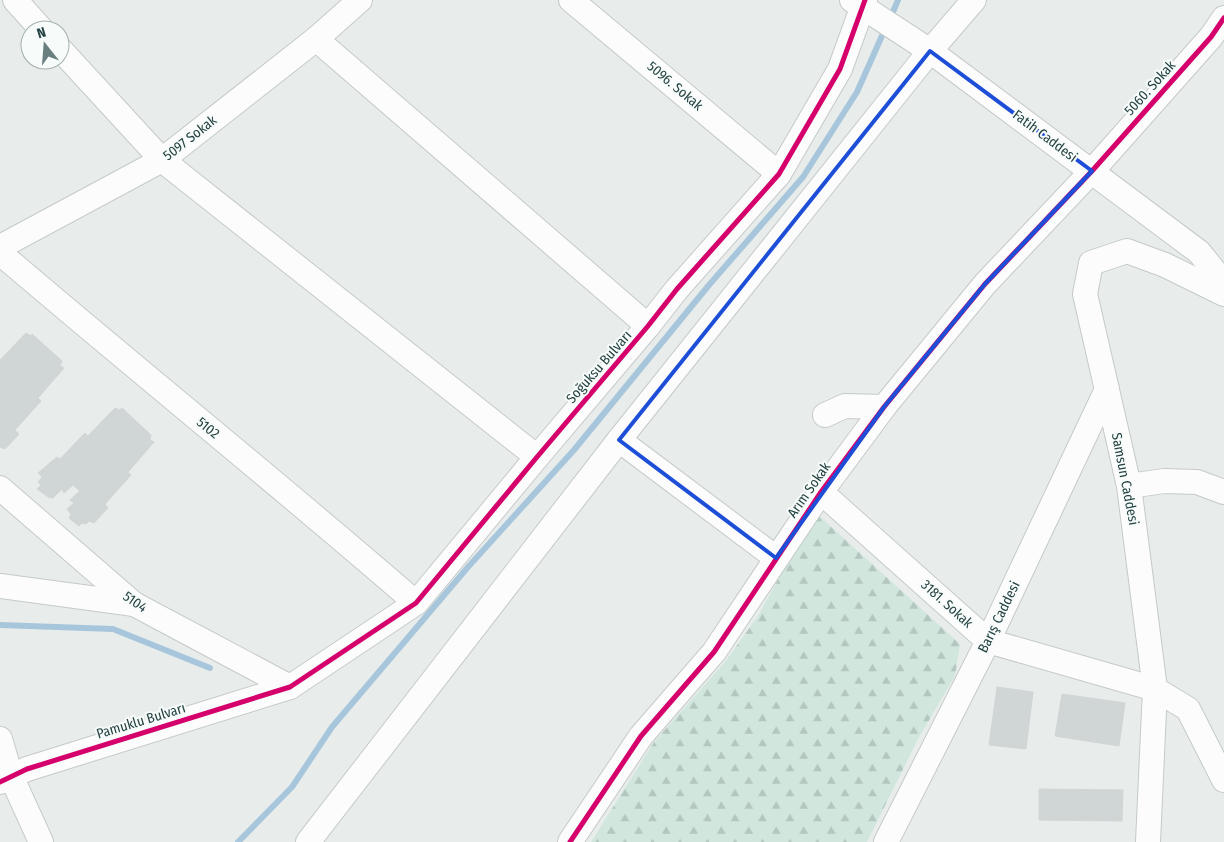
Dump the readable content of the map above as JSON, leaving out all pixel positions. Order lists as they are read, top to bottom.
{
  "streets": {
    "street": [
      "5096. Sokak",
      "5060. Sokak",
      "Fatih Caddesi",
      "5097 Sokak",
      "Soğuksu Bulvarı",
      "5102",
      "Samsun Caddesi",
      "Arım Sokak",
      "5104",
      "3181. Sokak",
      "Barış Caddesi",
      "Pamuklu Bulvarı"
    ]
  },
  "crossings": [
    ["5096. Sokak", "Soğuksu Bulvarı"],
    ["5060. Sokak", "Fatih Caddesi"],
    ["5060. Sokak", "Arım Sokak"],
    ["Fatih Caddesi", "Soğuksu Bulvarı"],
    ["Fatih Caddesi", "Arım Sokak"],
    ["Soğuksu Bulvarı", "5102"],
    ["Soğuksu Bulvarı", "5104"],
    ["Soğuksu Bulvarı", "Pamuklu Bulvarı"],
    ["Samsun Caddesi", "3181. Sokak"],
    ["Samsun Caddesi", "Barış Caddesi"],
    ["Arım Sokak", "3181. Sokak"],
    ["5104", "Pamuklu Bulvarı"],
    ["3181. Sokak", "Barış Caddesi"]
  ],
  "north": "top"
}
